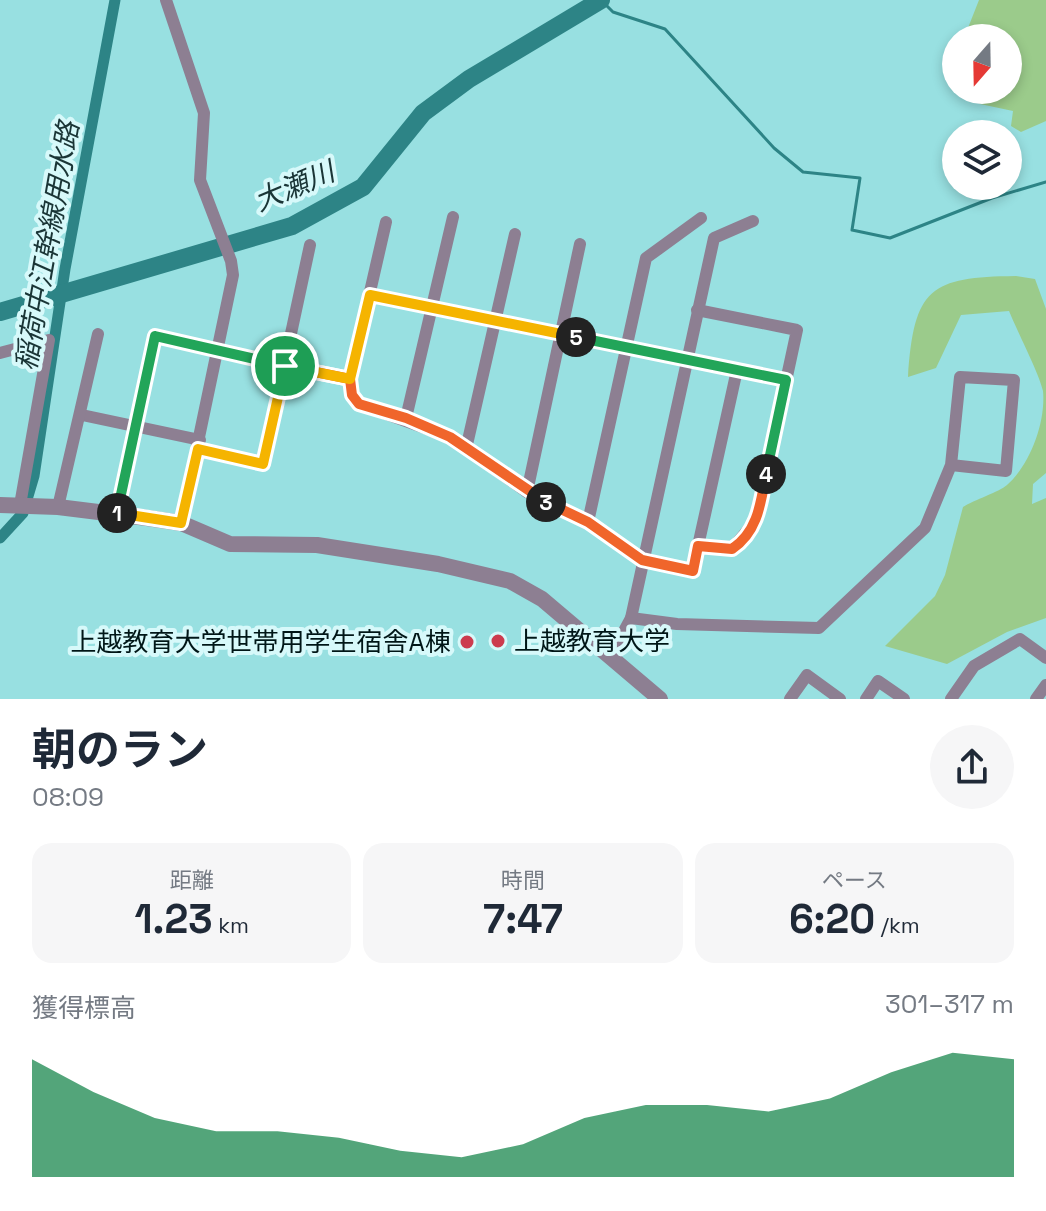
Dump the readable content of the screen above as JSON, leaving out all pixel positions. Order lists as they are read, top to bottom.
{
  "water": ["大瀬川", "稲荷中江幹線用水路"],
  "places": ["上越教育大学", "上越教育大学世帯用学生宿舎A棟"],
  "north": "bottom",
  "page": {
    "pins": [
      "5",
      "4",
      "3",
      "1"
    ],
    "heading": ["朝のラン", "08:09"],
    "stats": [
      ["距離", "1.23 km"],
      ["時間", "7:47"],
      ["ペース", "6:20 /km"]
    ],
    "chart": ["獲得標高", "301–317 m"]
  }
}
